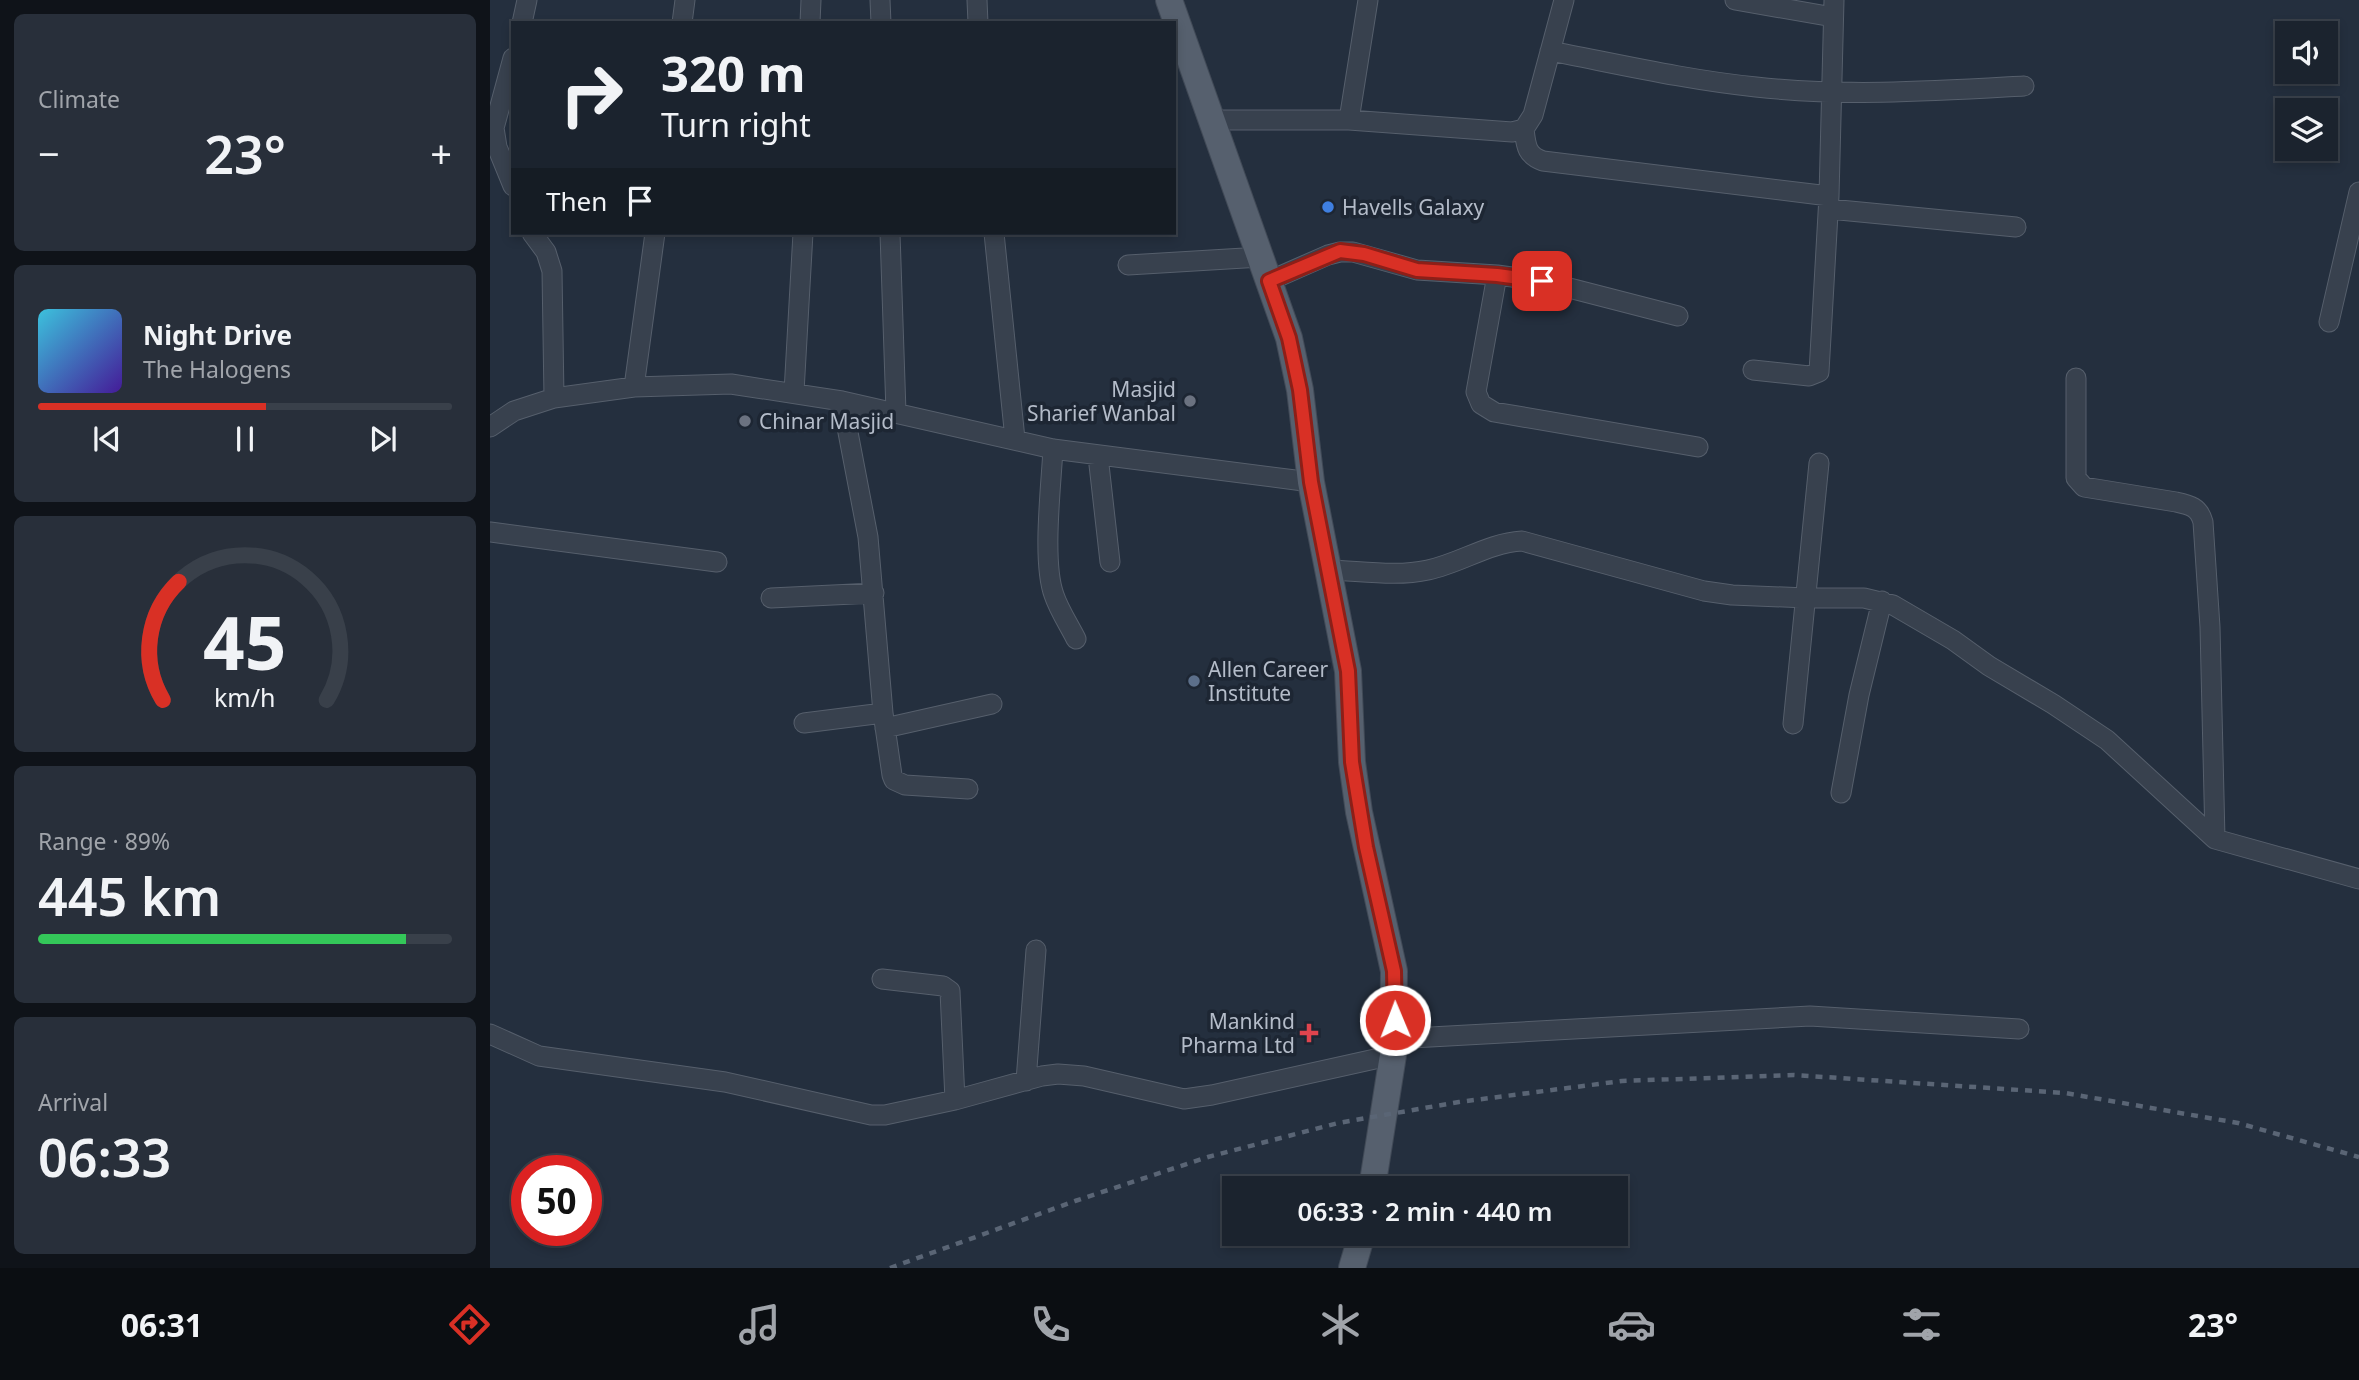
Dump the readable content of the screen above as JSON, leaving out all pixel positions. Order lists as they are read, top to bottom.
{
  "places": {
    "other": [
      "Havells Galaxy",
      "Masjid Sharief Wanbal",
      "Chinar Masjid",
      "Allen Career Institute"
    ],
    "health": ["Mankind Pharma Ltd"]
  },
  "page": {
    "tile": [
      "Climate",
      ["Range · 89%", "445 km"],
      ["Arrival", "06:33"]
    ],
    "turn": ["320 m", "Turn right"],
    "heat": ["−", "23°", "+"],
    "then": "Then",
    "song": ["Night Drive", "The Halogens"],
    "limit": "50",
    "trip": "06:33 · 2 min · 440 m",
    "tabs": ["06:31", "23°"],
    "gauge": ["45", "km/h"]
  }
}
